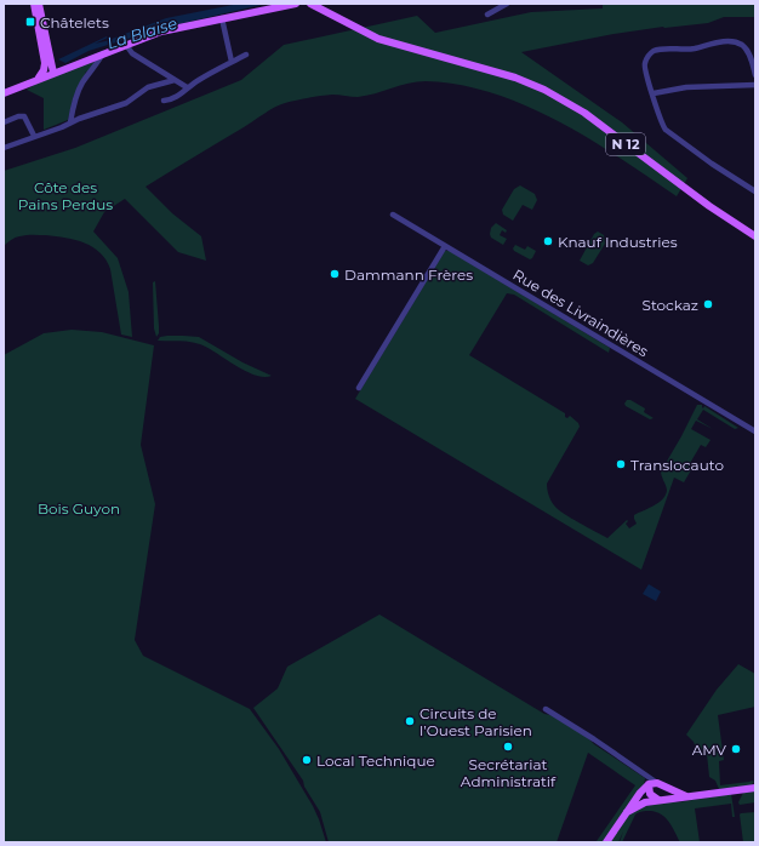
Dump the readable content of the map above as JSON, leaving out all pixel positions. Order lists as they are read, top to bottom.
{
  "streets": {
    "main road": ["N 12"],
    "street": ["Rue des Livraindières"]
  },
  "water": ["La Blaise"],
  "parks": ["Côte des Pains Perdus", "Bois Guyon"],
  "places": {
    "transit": ["Châtelets"],
    "other": [
      "Knauf Industries",
      "Dammann Frères",
      "Stockaz",
      "Translocauto",
      "Circuits de l’Ouest Parisien",
      "Secrétariat Administratif",
      "AMV",
      "Local Technique"
    ]
  }
}
